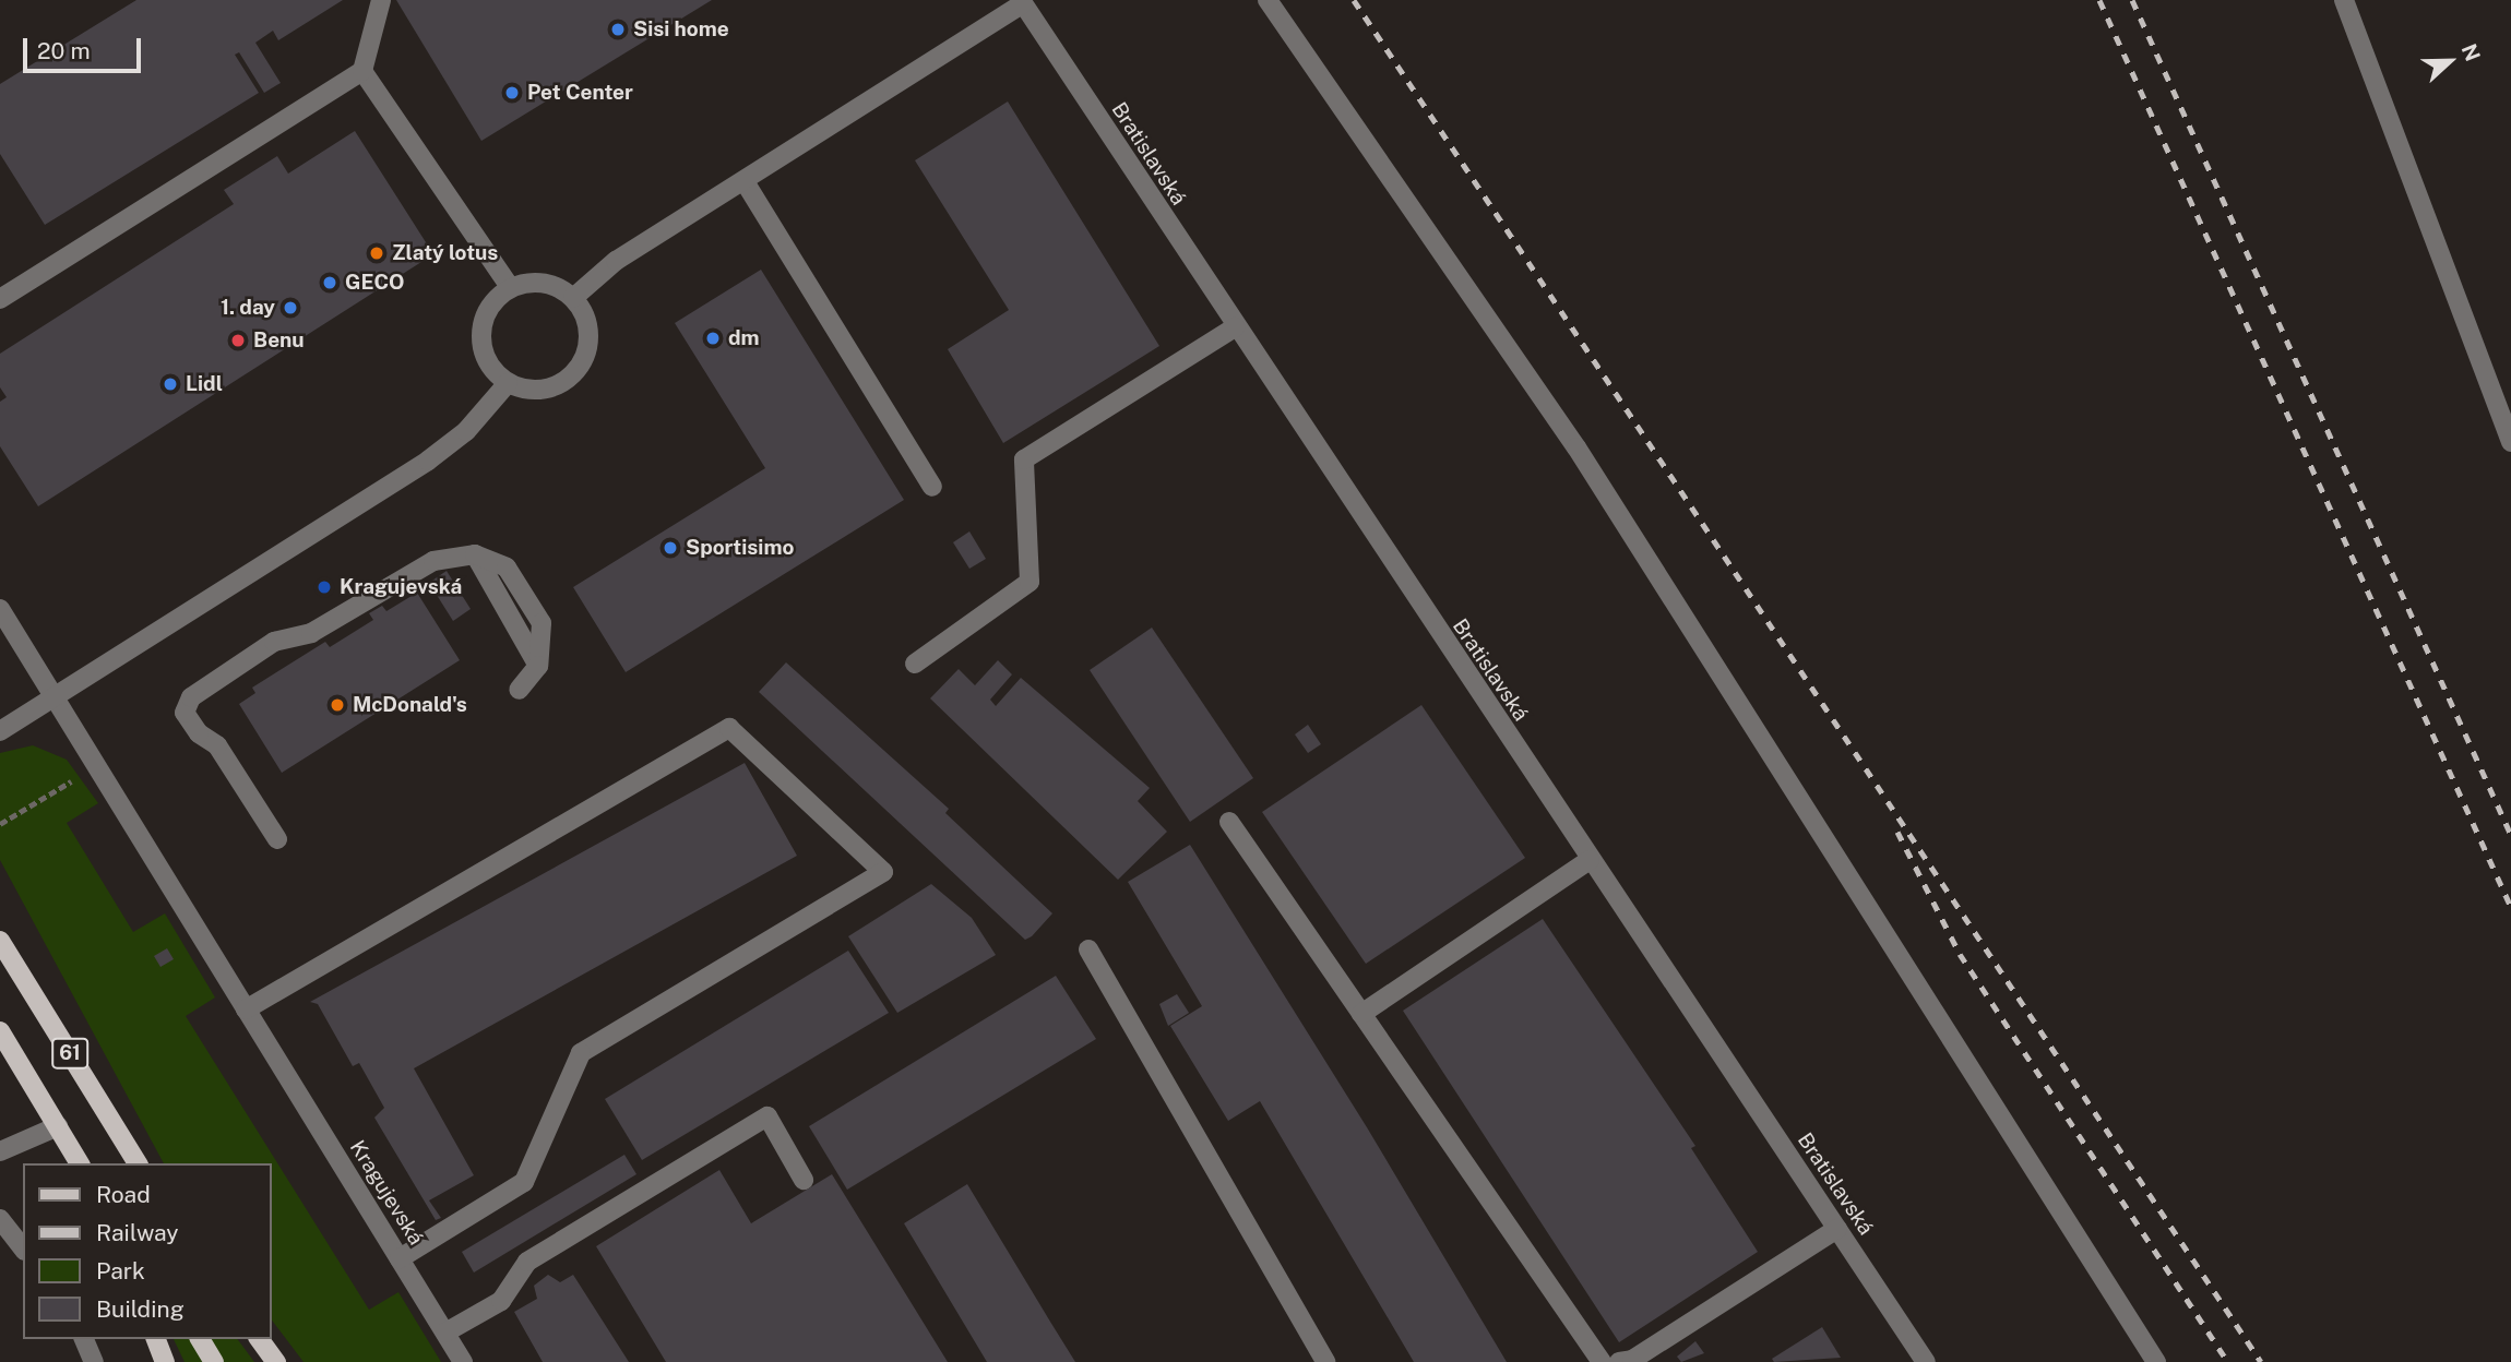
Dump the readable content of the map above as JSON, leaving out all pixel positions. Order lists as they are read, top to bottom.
{
  "streets": {
    "main road": ["61"],
    "street": ["Bratislavská", "Kragujevská"]
  },
  "places": [
    "Sisi home",
    "Pet Center",
    "Zlatý lotus",
    "GECO",
    "1. day",
    "dm",
    "Benu",
    "Lidl",
    "Sportisimo",
    "Kragujevská",
    "McDonald's"
  ],
  "legend": [
    "Road",
    "Railway",
    "Park",
    "Building"
  ],
  "scale_bar": "20 m",
  "north": "right"
}
